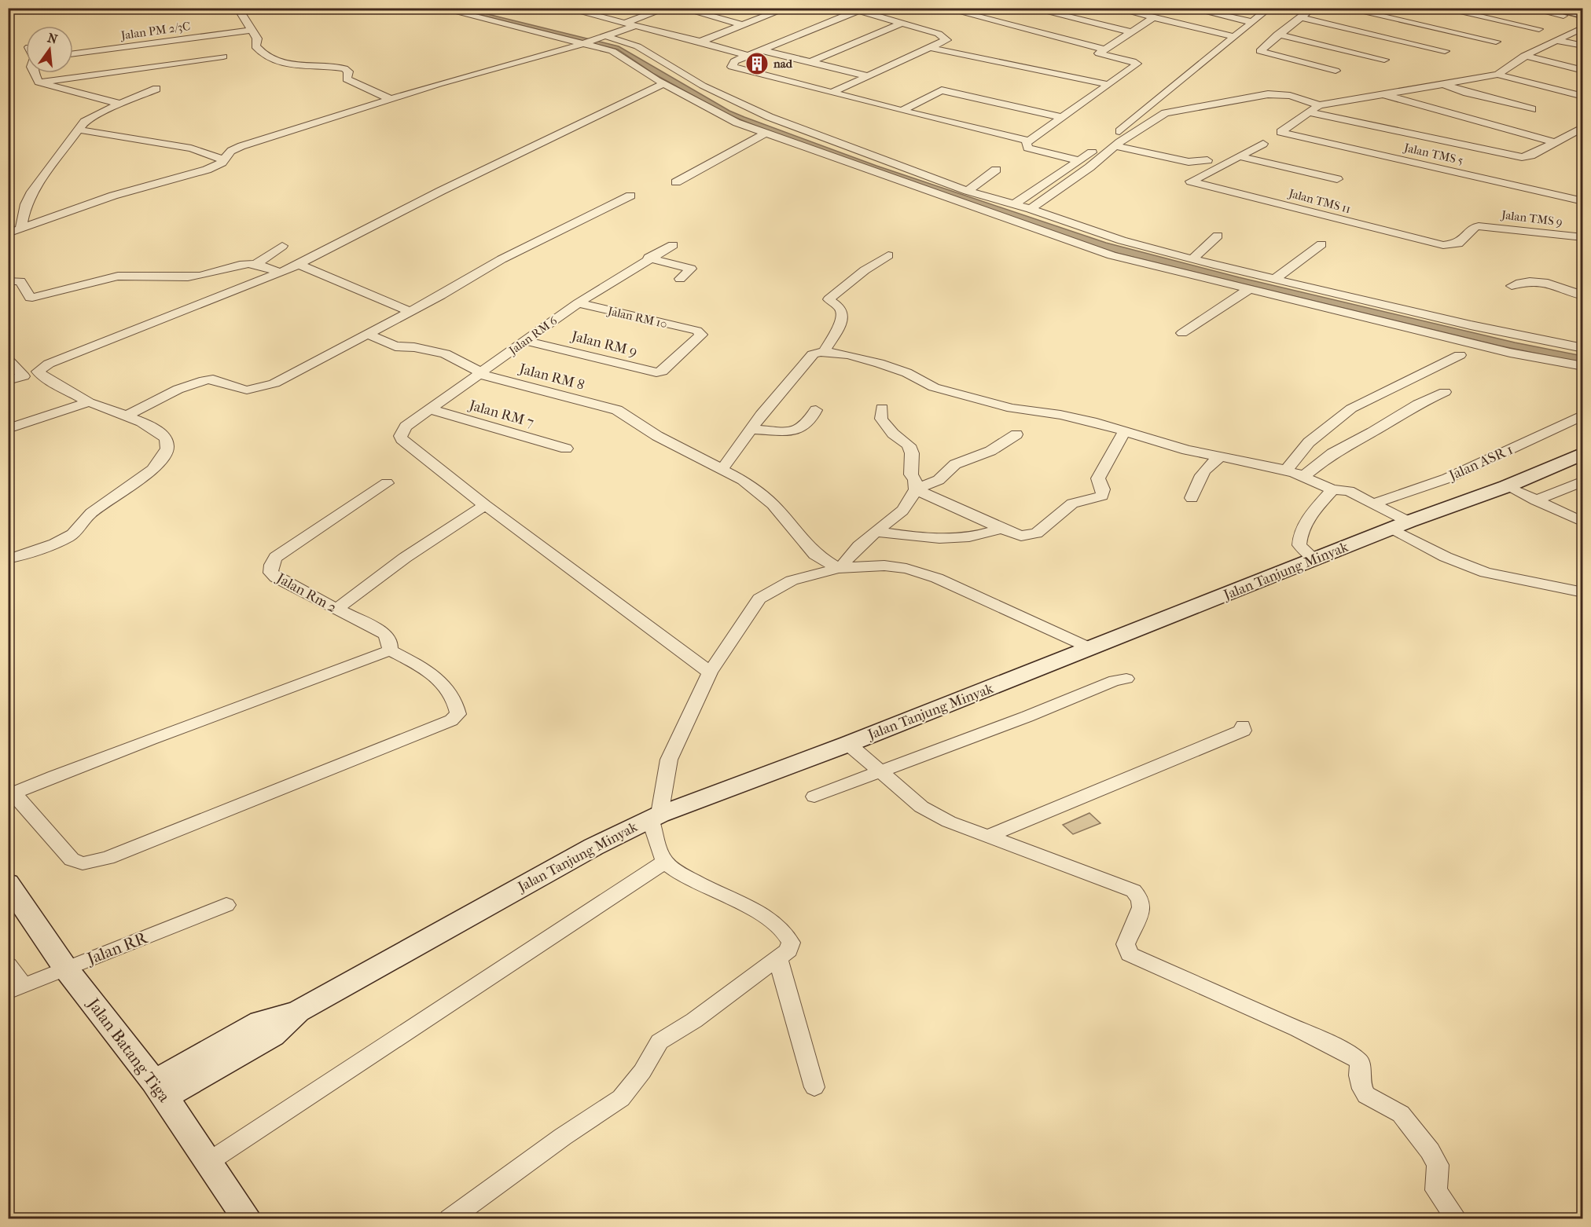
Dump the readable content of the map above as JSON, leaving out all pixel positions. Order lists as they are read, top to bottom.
{
  "streets": {
    "main road": ["Jalan Tanjung Minyak", "Jalan Batang Tiga"],
    "street": [
      "Jalan PM 2/3C",
      "Jalan TMS 5",
      "Jalan TMS 11",
      "Jalan TMS 9",
      "Jalan RM 10",
      "Jalan RM 6",
      "Jalan RM 9",
      "Jalan RM 8",
      "Jalan RM 7",
      "Jalan ASR 1",
      "Jalan Rm 2",
      "Jalan RR"
    ]
  },
  "crossings": [
    ["Jalan TMS 11", "Jalan TMS 9"],
    ["Jalan RM 10", "Jalan RM 6"],
    ["Jalan RM 10", "Jalan RM 9"],
    ["Jalan RM 6", "Jalan RM 9"],
    ["Jalan RM 6", "Jalan RM 8"],
    ["Jalan RM 6", "Jalan RM 7"],
    ["Jalan Tanjung Minyak", "Jalan Batang Tiga"],
    ["Jalan RR", "Jalan Batang Tiga"]
  ],
  "places": {
    "building": ["nad"]
  },
  "north": "top"
}
